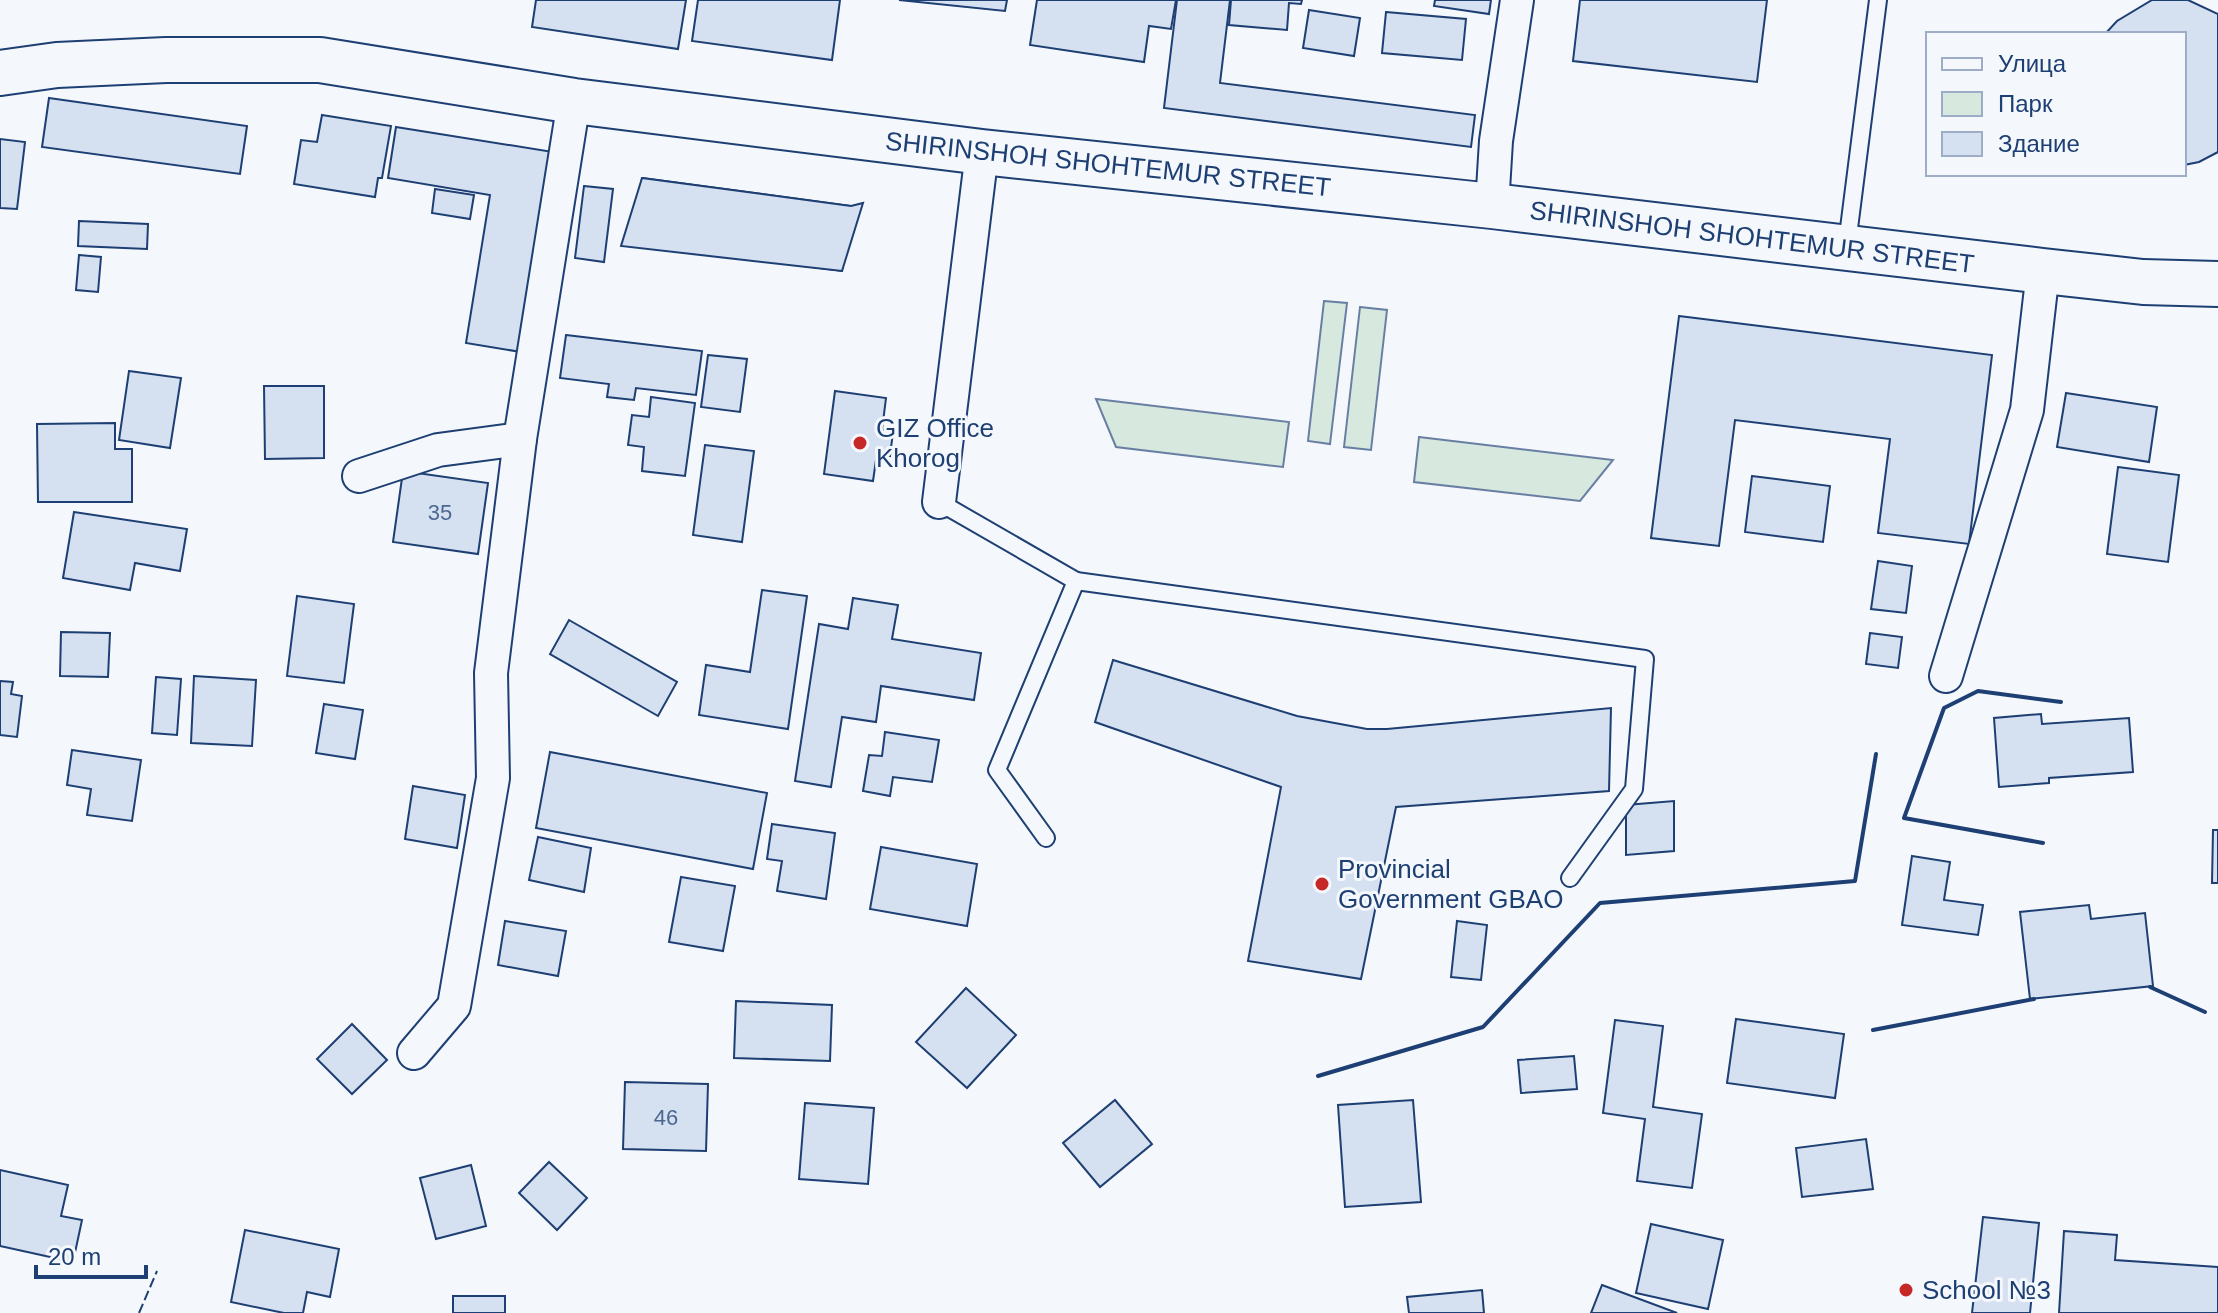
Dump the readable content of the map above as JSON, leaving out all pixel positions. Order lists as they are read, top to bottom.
{
  "streets": {
    "main road": ["SHIRINSHOH SHOHTEMUR STREET"]
  },
  "places": ["GIZ Office Khorog", "Provincial Government GBAO", "School №3"],
  "house_numbers": ["35", "46"],
  "legend": ["Улица", "Парк", "Здание"],
  "scale_bar": "20 m"
}
